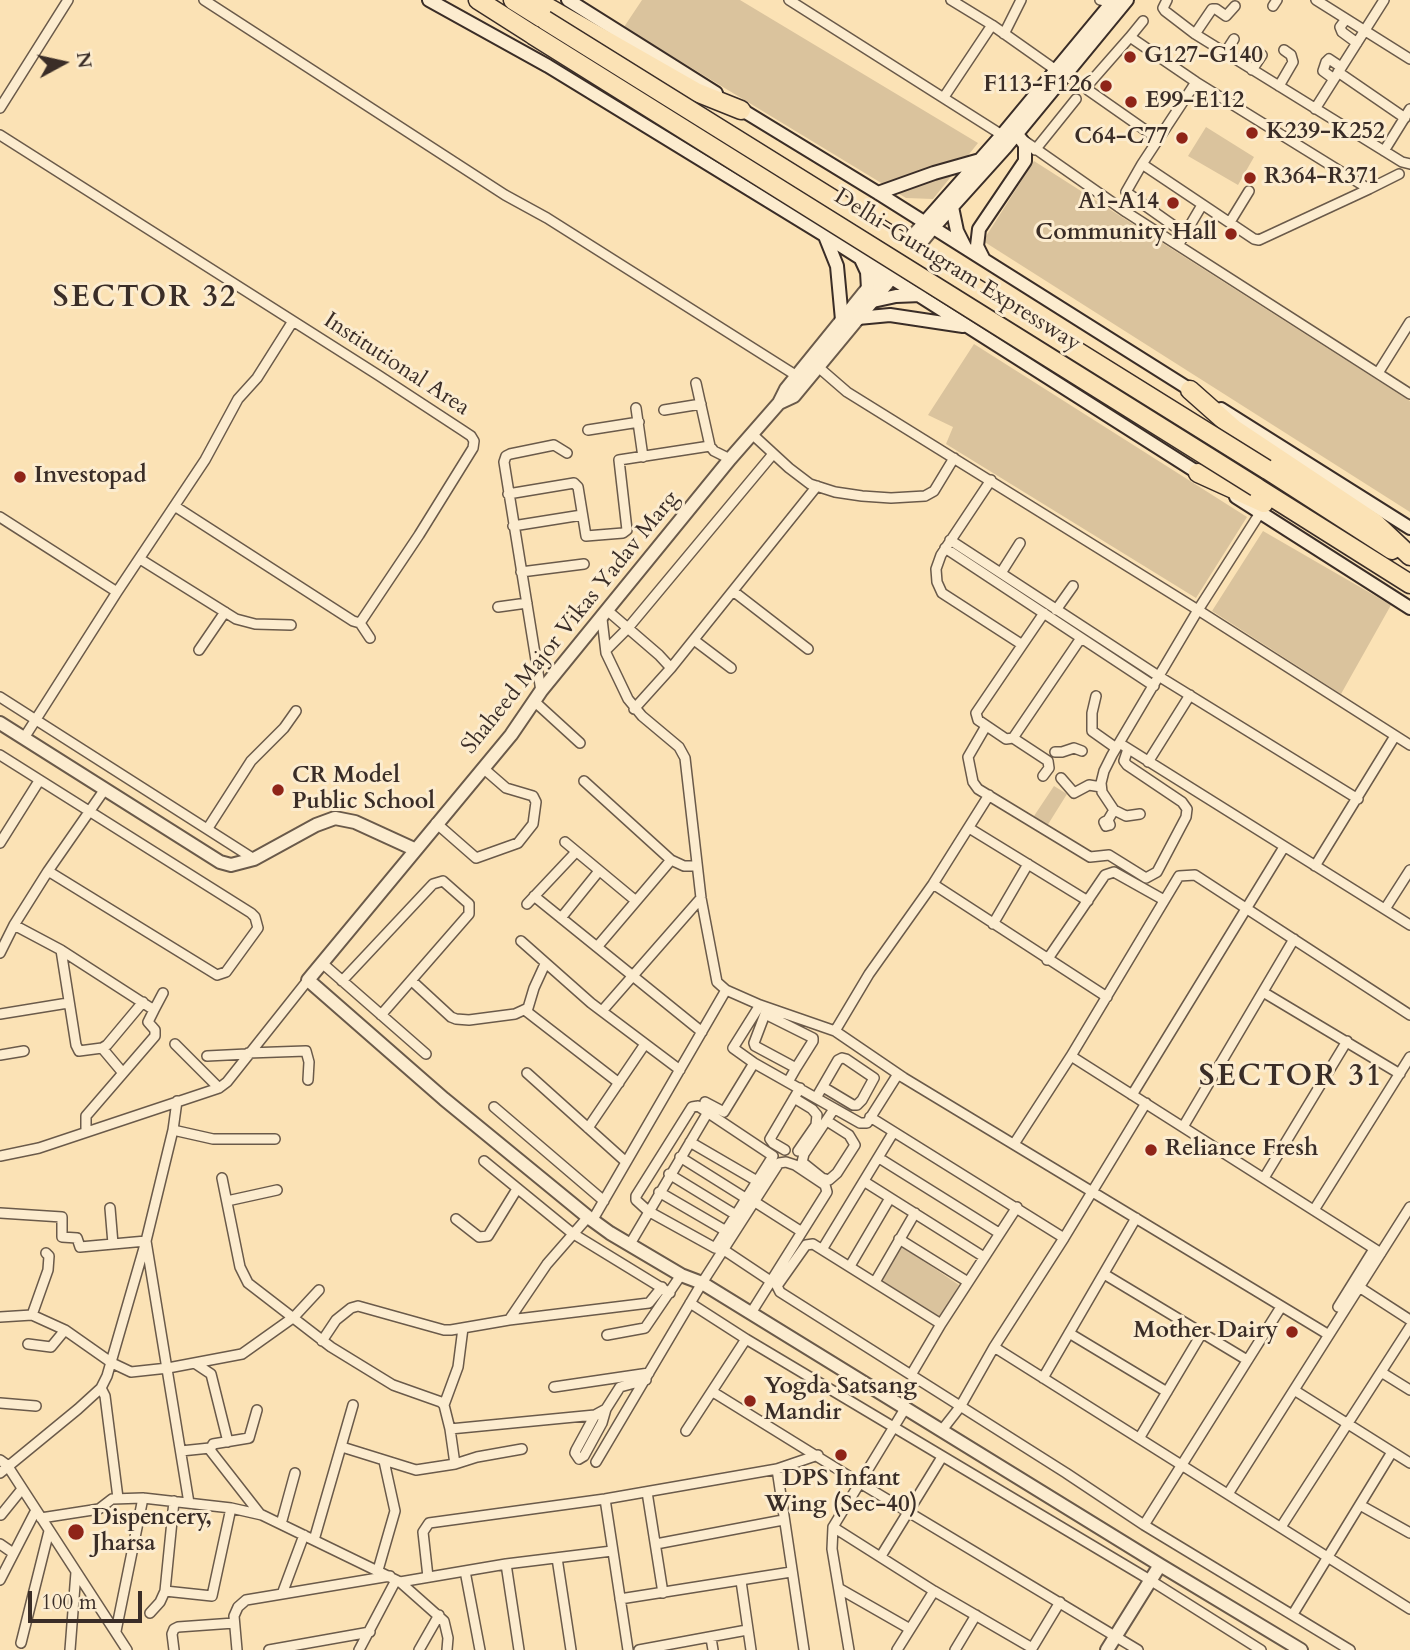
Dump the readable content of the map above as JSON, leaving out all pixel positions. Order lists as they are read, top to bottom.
{
  "streets": {
    "highway": ["Delhi-Gurugram Expressway"],
    "main road": ["Shaheed Major Vikas Yadav Marg"],
    "street": ["Institutional Area"]
  },
  "districts": ["SECTOR 32", "SECTOR 31"],
  "places": [
    "G127-G140",
    "F113-F126",
    "E99-E112",
    "K239-K252",
    "C64-C77",
    "R364-R371",
    "A1-A14",
    "Community Hall",
    "Investopad",
    "CR Model Public School",
    "Reliance Fresh",
    "Mother Dairy",
    "Yogda Satsang Mandir",
    "DPS Infant Wing (Sec-40)",
    "Dispencery, Jharsa"
  ],
  "scale_bar": "100 m",
  "north": "right"
}
